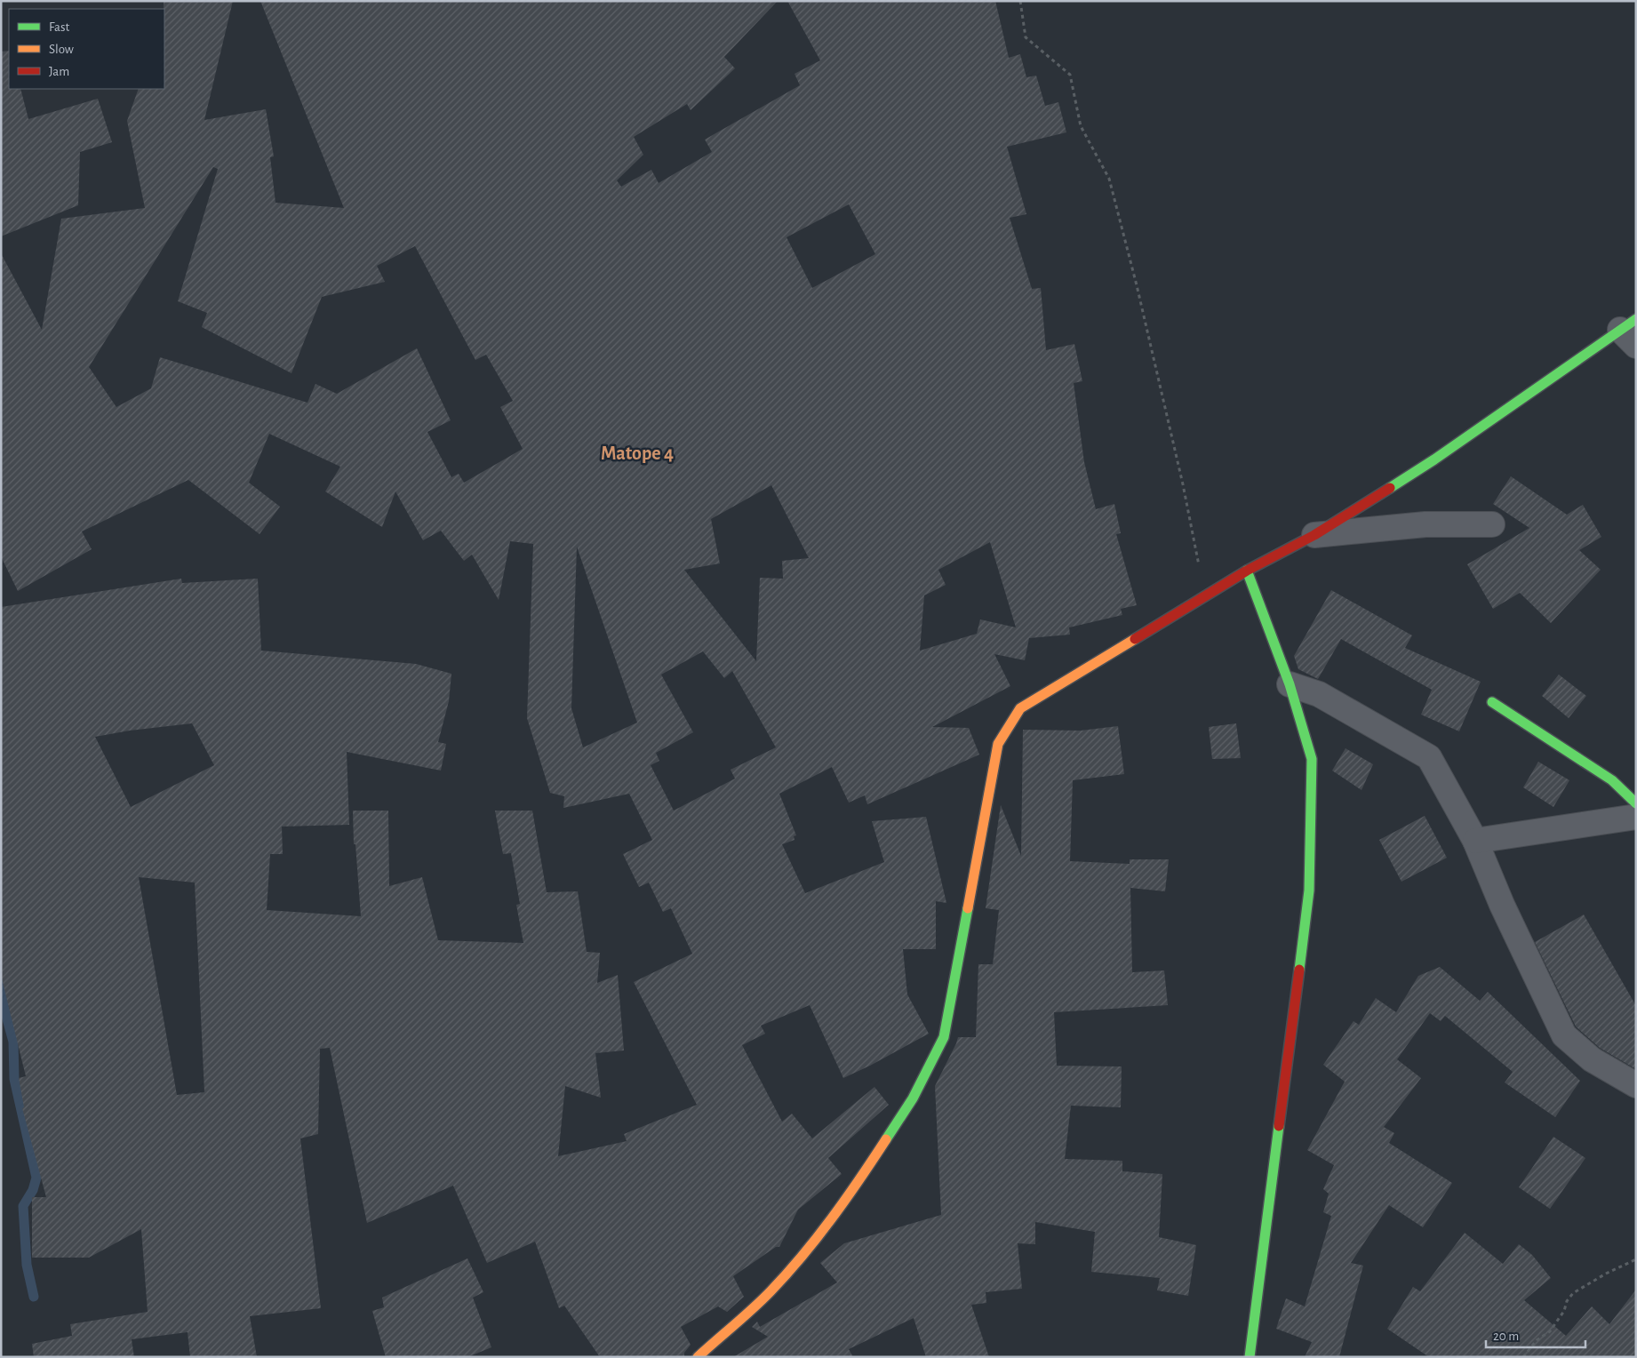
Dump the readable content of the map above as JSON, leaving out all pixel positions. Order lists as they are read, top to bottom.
{
  "districts": ["Matope 4"],
  "legend": ["Fast", "Slow", "Jam"],
  "scale_bar": "20 m"
}
